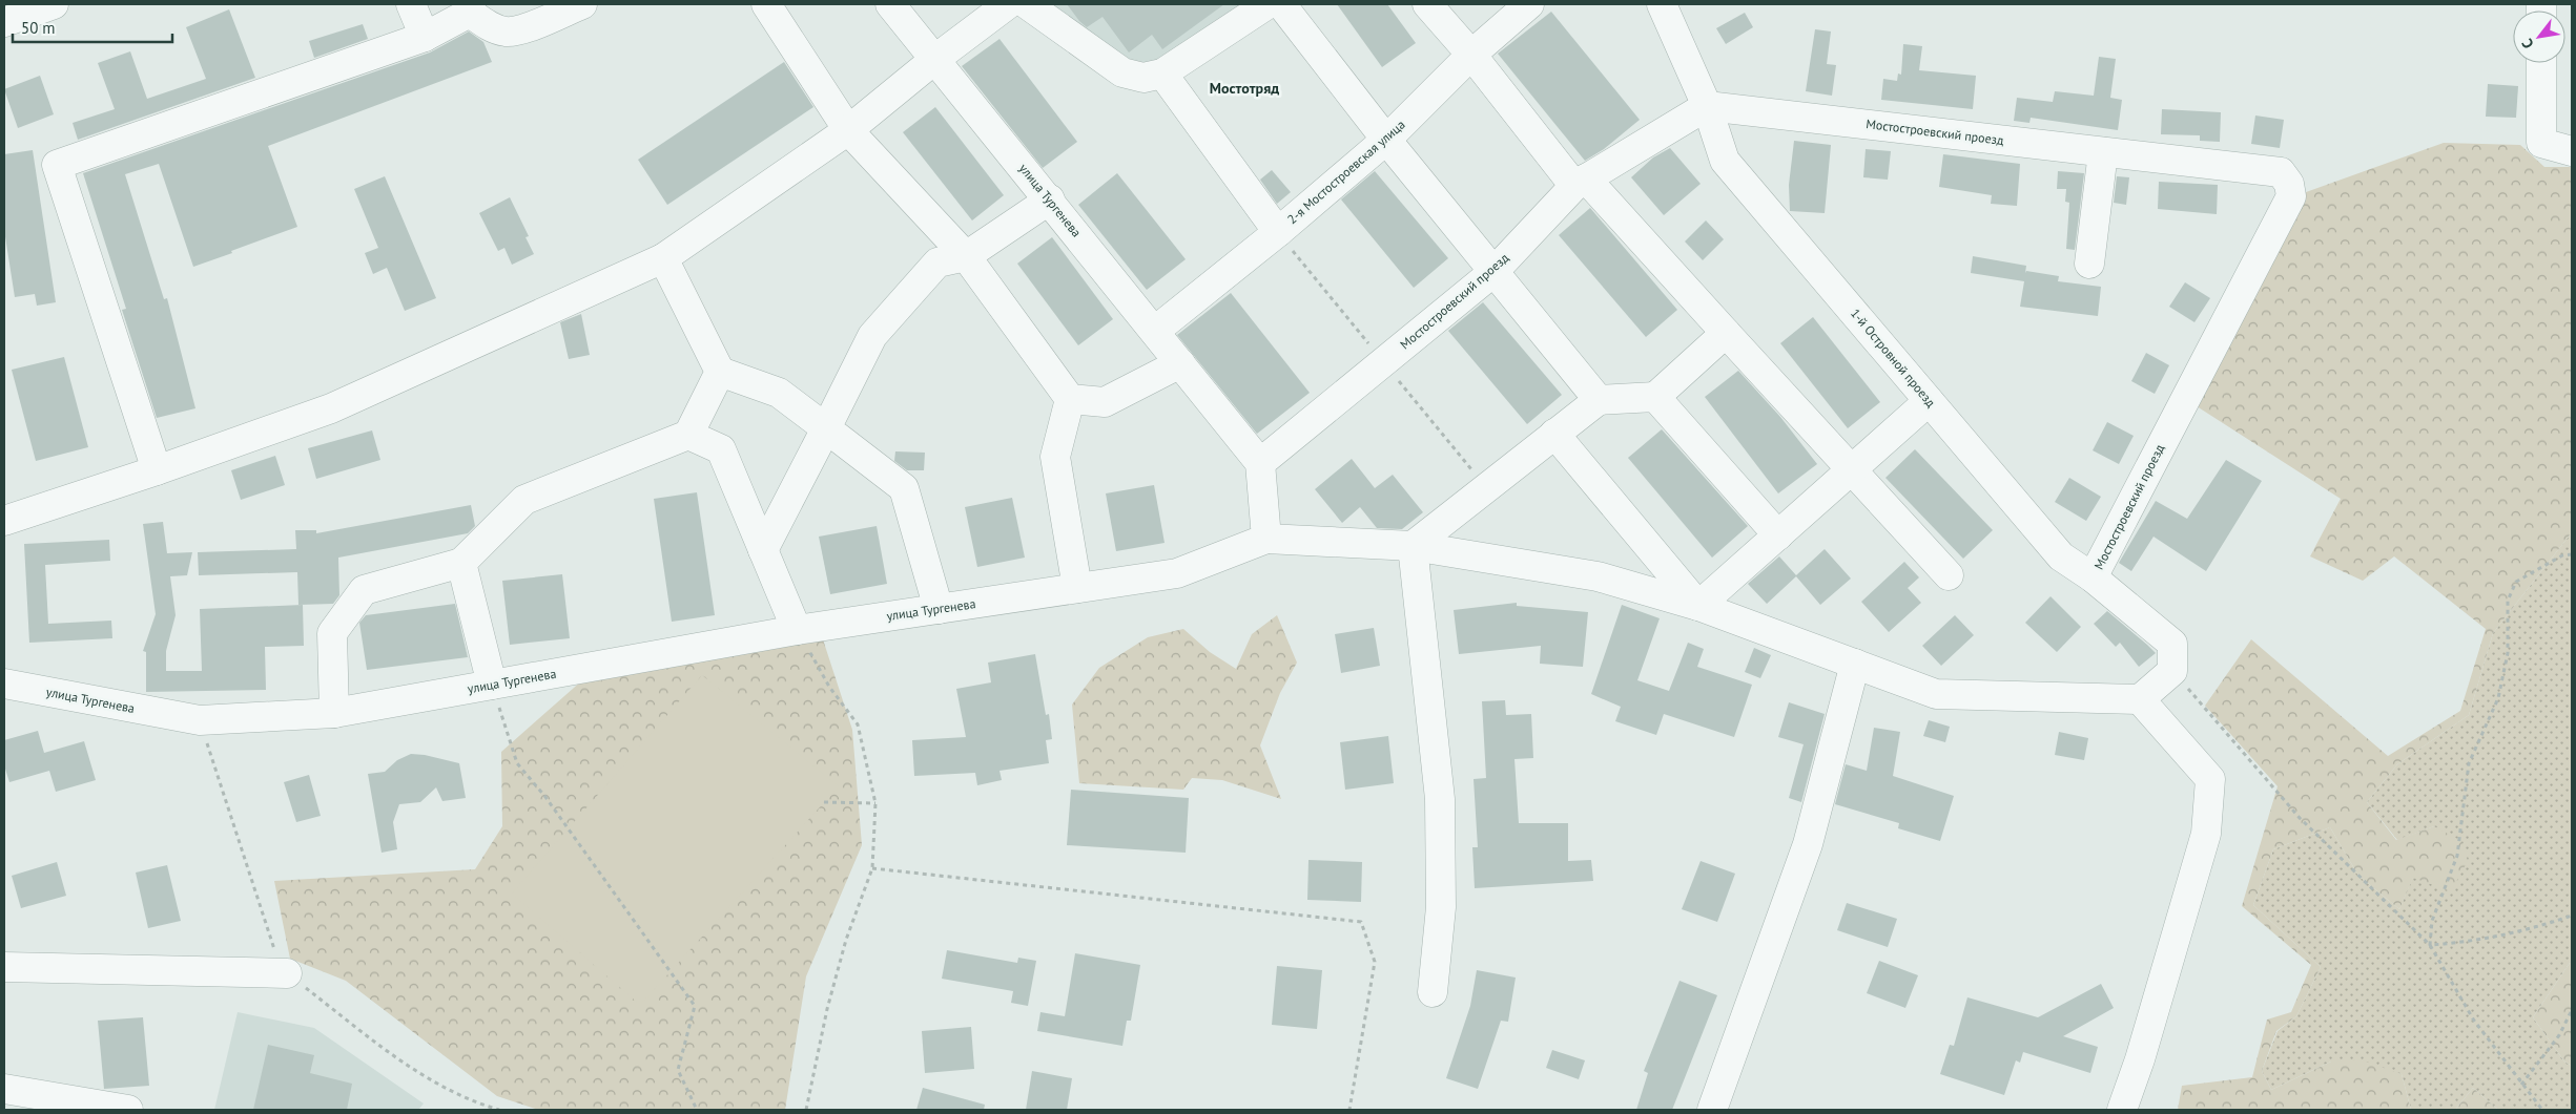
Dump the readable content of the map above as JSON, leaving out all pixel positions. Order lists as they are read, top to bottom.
{
  "streets": {
    "street": [
      "Мостостроевский проезд",
      "2-я Мостостроевская улица",
      "улица Тургенева",
      "1-й Островной проезд"
    ]
  },
  "crossings": [
    ["Мостостроевский проезд", "улица Тургенева"],
    ["Мостостроевский проезд", "1-й Островной проезд"],
    ["2-я Мостостроевская улица", "улица Тургенева"]
  ],
  "districts": ["Мостотряд"],
  "scale_bar": "50 m",
  "north": "bottom left"
}
